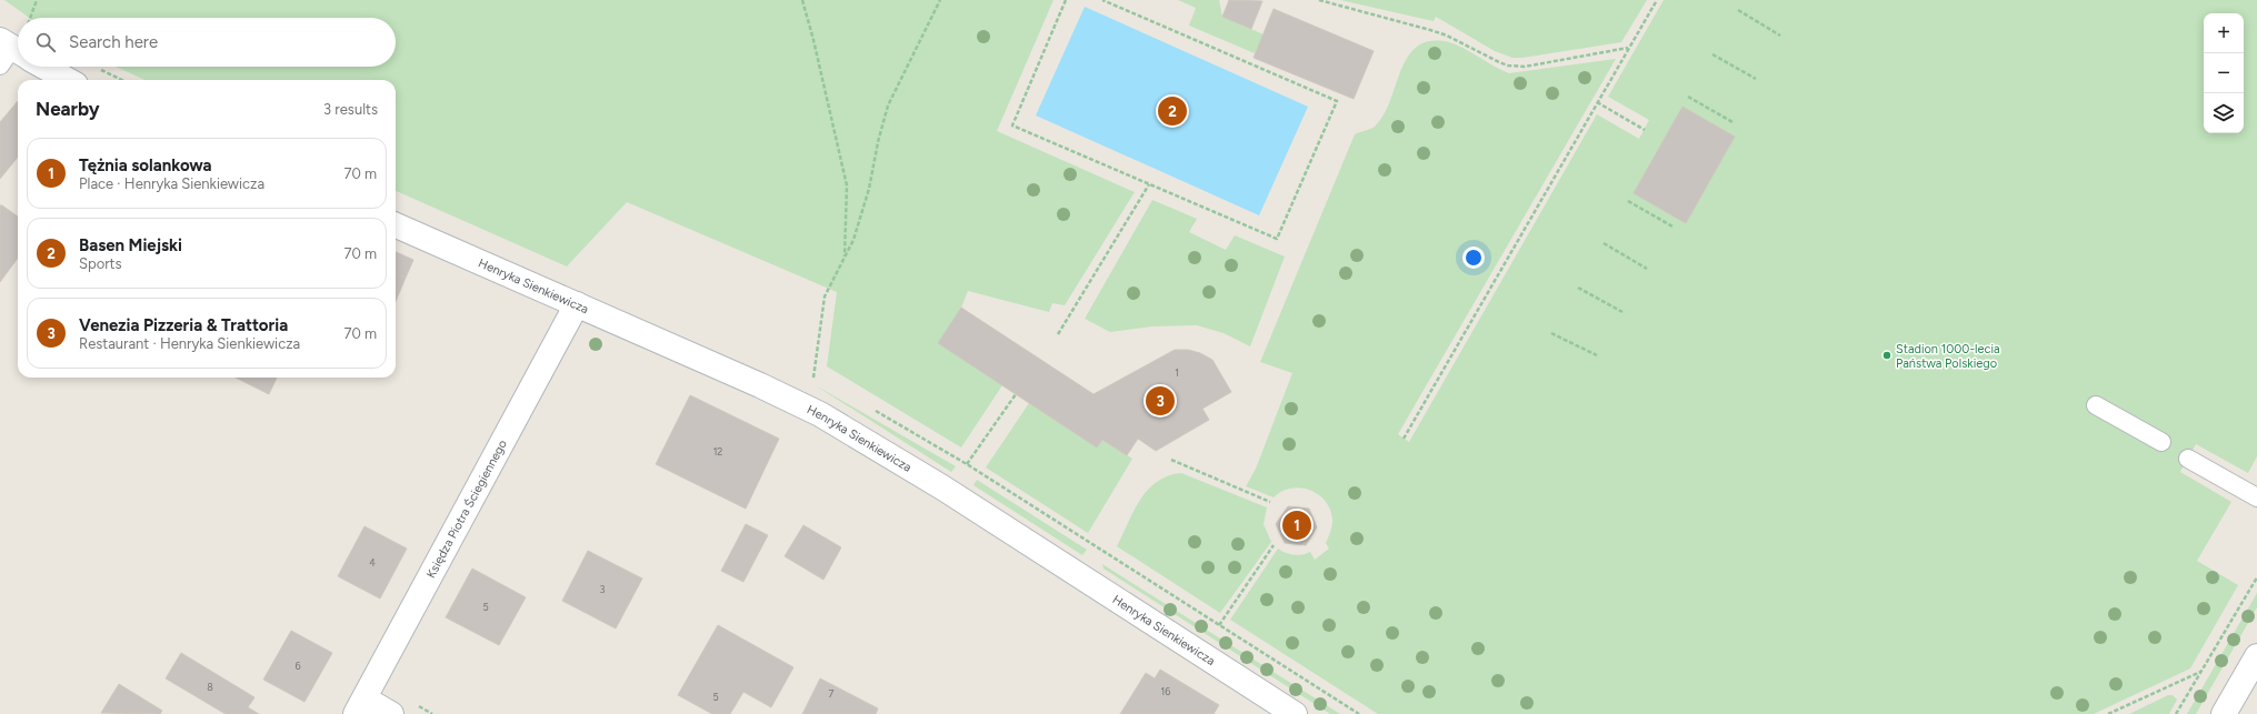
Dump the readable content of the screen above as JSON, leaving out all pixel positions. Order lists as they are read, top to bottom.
{
  "streets": {
    "street": ["Henryka Sienkiewicza", "Księdza Piotra Ściegiennego"]
  },
  "crossings": [
    ["Henryka Sienkiewicza", "Księdza Piotra Ściegiennego"]
  ],
  "places": ["Stadion 1000-lecia Państwa Polskiego"],
  "house_numbers": [
    "1",
    "12",
    "4",
    "3",
    "5",
    "6",
    "8",
    "16",
    "7",
    "5"
  ],
  "page": {
    "map_buttons": ["+", "−"],
    "search": "Search here",
    "heading": ["Nearby", "3 results"],
    "pins": ["2", "3", "1"],
    "list": [
      {
        "mark": "1",
        "name": "Tężnia solankowa",
        "note": "Place · Henryka Sienkiewicza",
        "value": "70 m"
      },
      {
        "mark": "2",
        "name": "Basen Miejski",
        "note": "Sports",
        "value": "70 m"
      },
      {
        "mark": "3",
        "name": "Venezia Pizzeria & Trattoria",
        "note": "Restaurant · Henryka Sienkiewicza",
        "value": "70 m"
      }
    ]
  }
}
